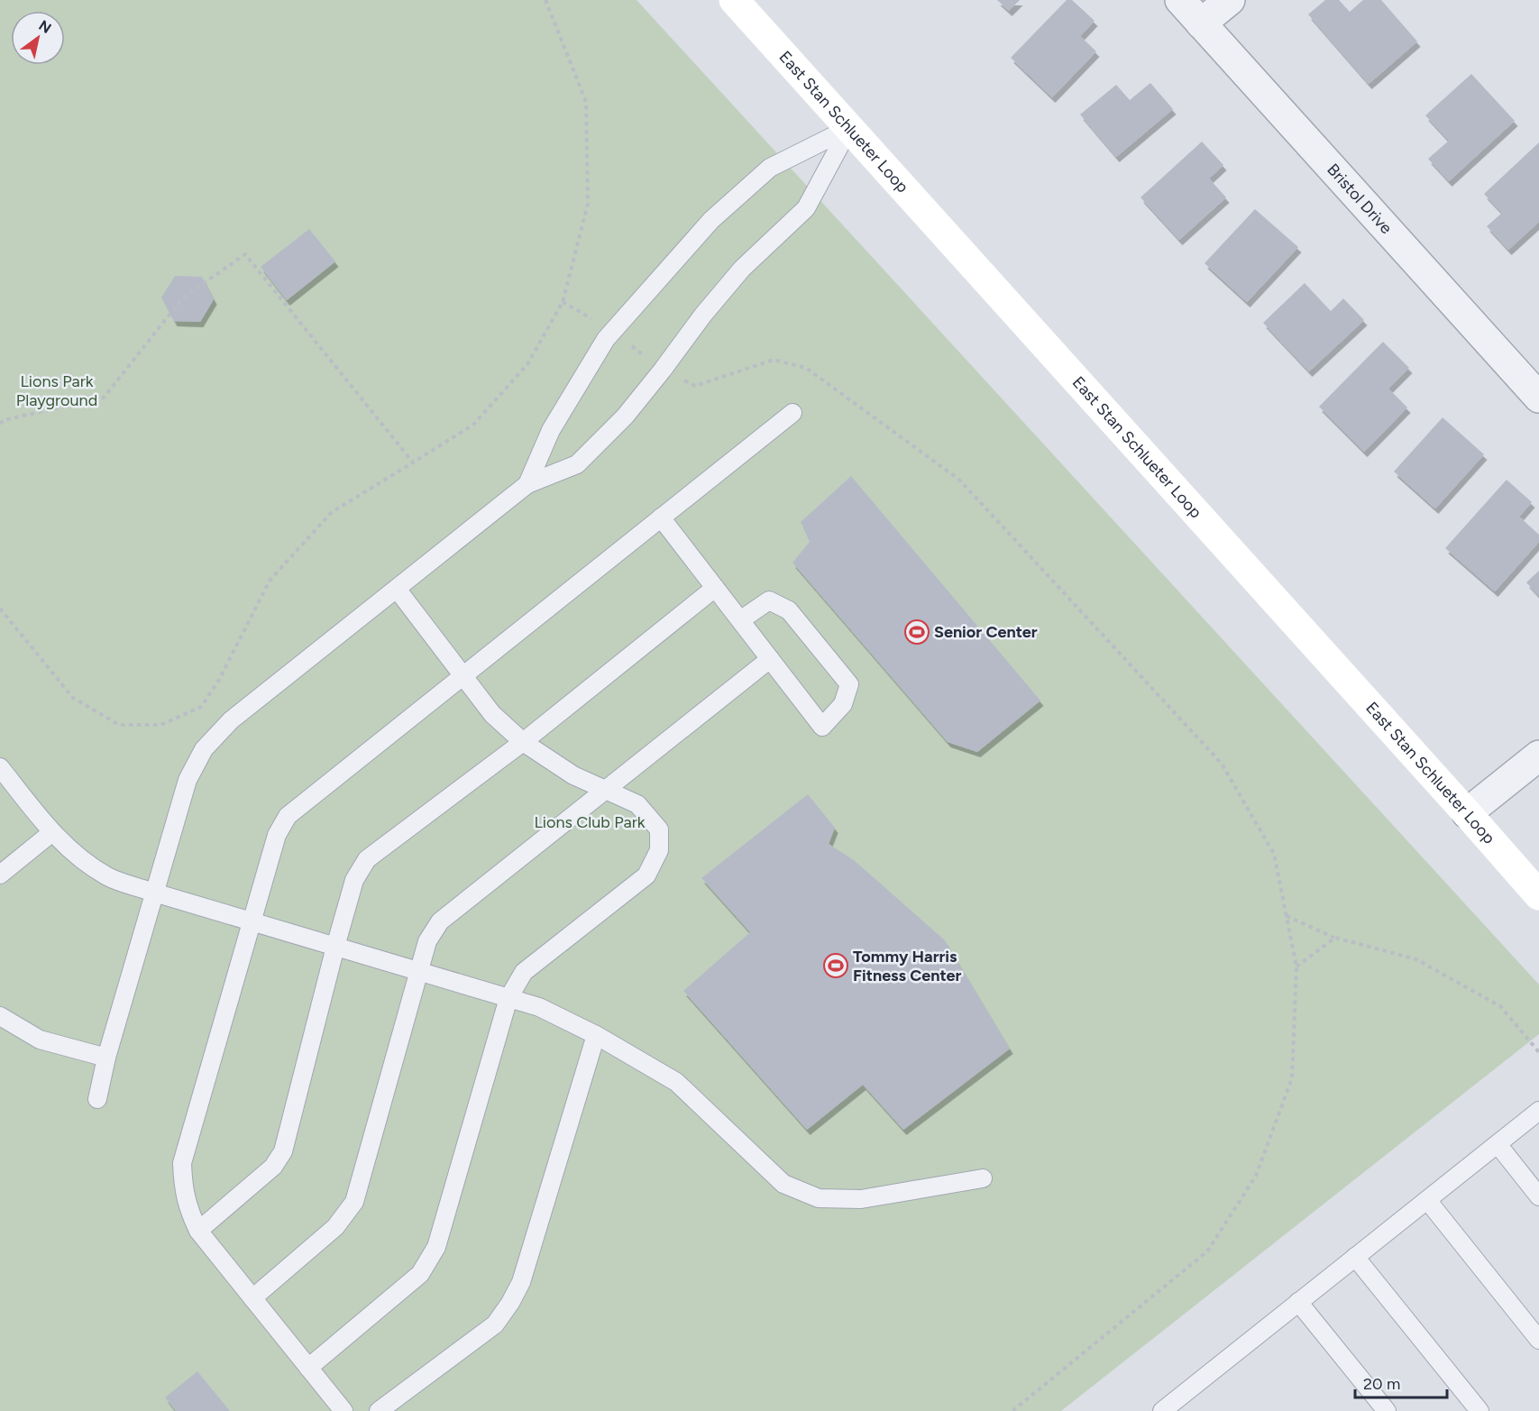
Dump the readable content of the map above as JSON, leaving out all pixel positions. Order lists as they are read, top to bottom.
{
  "streets": {
    "main road": ["East Stan Schlueter Loop"],
    "street": ["Bristol Drive"]
  },
  "parks": ["Lions Park Playground", "Lions Club Park"],
  "places": {
    "sports": ["Senior Center", "Tommy Harris Fitness Center"]
  },
  "scale_bar": "20 m",
  "north": "top right"
}
